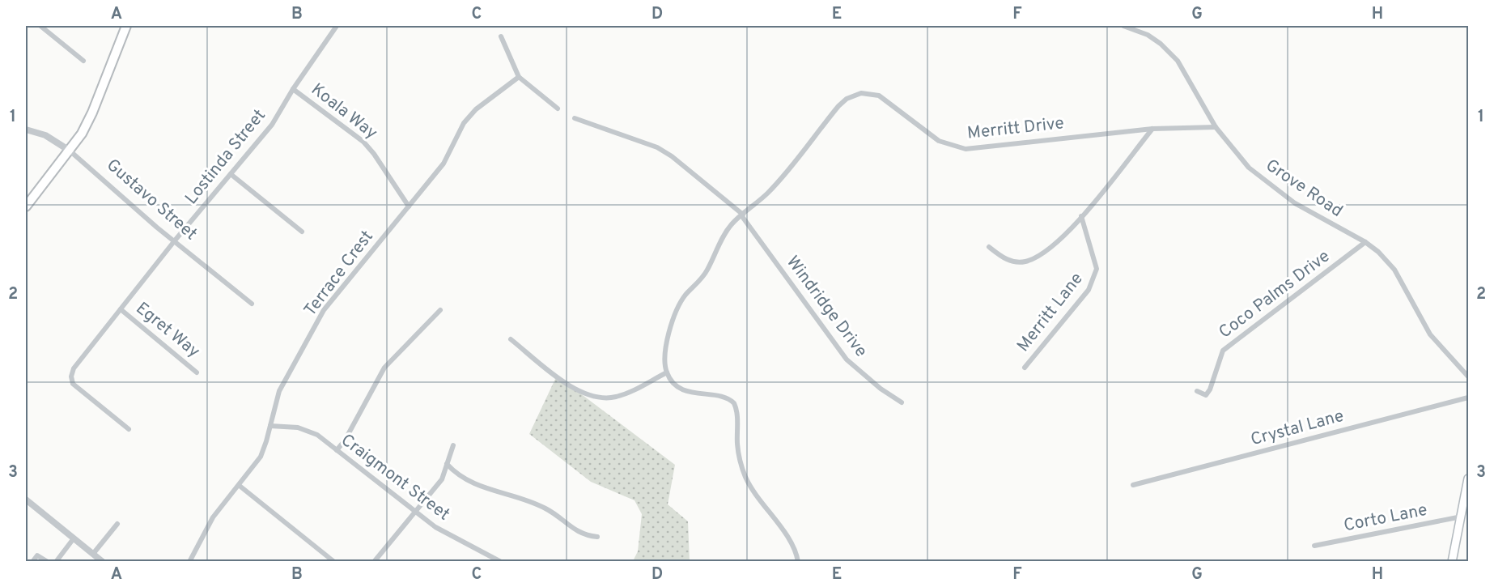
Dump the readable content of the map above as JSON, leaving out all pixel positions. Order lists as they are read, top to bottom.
{
  "streets": {
    "street": [
      "Koala Way",
      "Merritt Drive",
      "Lostinda Street",
      "Grove Road",
      "Gustavo Street",
      "Terrace Crest",
      "Coco Palms Drive",
      "Windridge Drive",
      "Merritt Lane",
      "Egret Way",
      "Crystal Lane",
      "Craigmont Street",
      "Corto Lane"
    ]
  },
  "crossings": [
    ["Koala Way", "Lostinda Street"],
    ["Koala Way", "Terrace Crest"],
    ["Merritt Drive", "Grove Road"],
    ["Merritt Drive", "Windridge Drive"],
    ["Lostinda Street", "Gustavo Street"],
    ["Lostinda Street", "Egret Way"],
    ["Grove Road", "Coco Palms Drive"],
    ["Terrace Crest", "Craigmont Street"]
  ],
  "grid": {
    "columns": [
      "A",
      "B",
      "C",
      "D",
      "E",
      "F",
      "G",
      "H"
    ],
    "rows": ["1", "2", "3"]
  }
}
